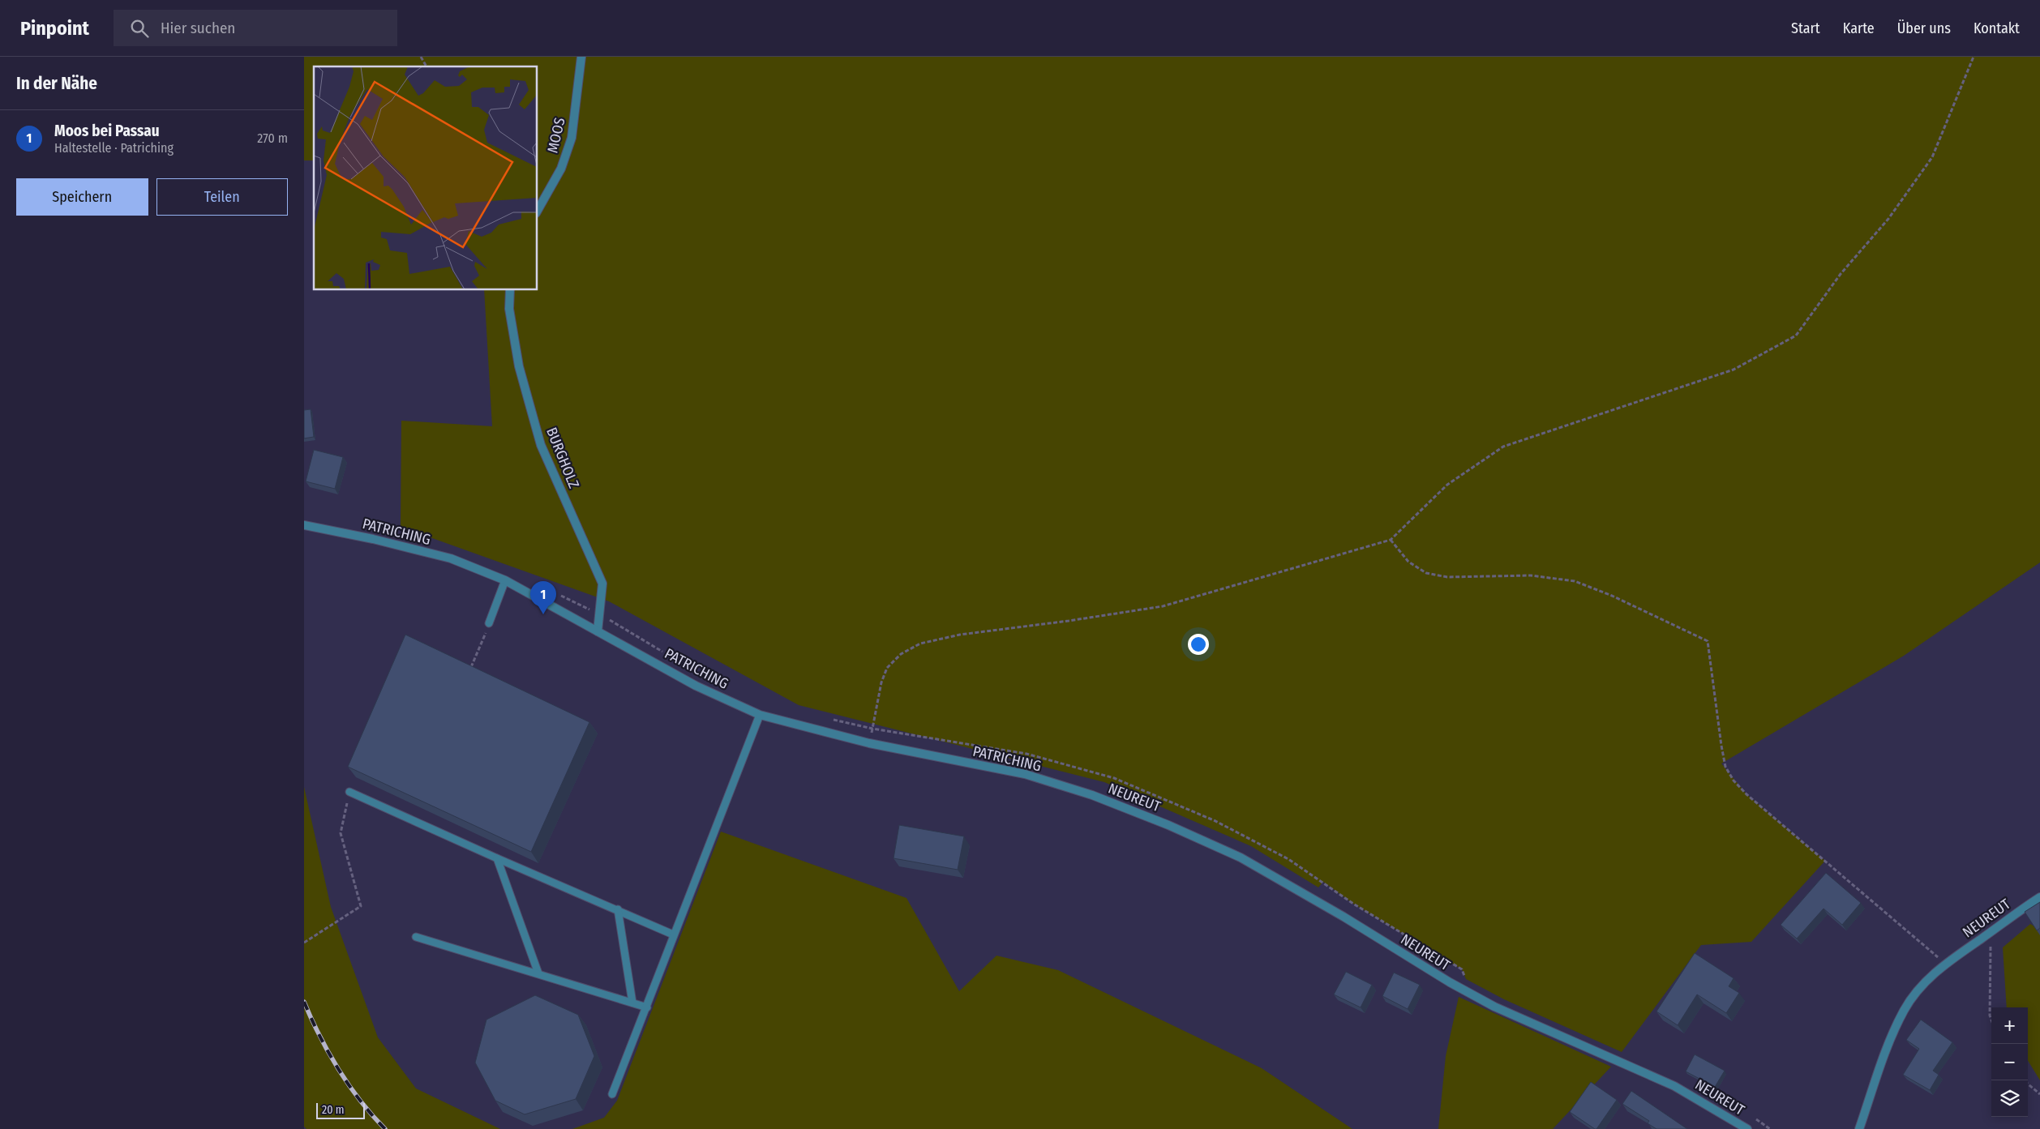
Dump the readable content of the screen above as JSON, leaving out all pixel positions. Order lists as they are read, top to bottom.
{
  "streets": {
    "street": [
      "MOOS",
      "BURGHOLZ",
      "PATRICHING",
      "NEUREUT"
    ]
  },
  "crossings": [
    ["BURGHOLZ", "PATRICHING"],
    ["PATRICHING", "NEUREUT"]
  ],
  "scale_bar": "20 m",
  "page": {
    "header": "Pinpoint",
    "search": "Hier suchen",
    "nav": [
      "Start",
      "Karte",
      "Über uns",
      "Kontakt"
    ],
    "heading": "In der Nähe",
    "list": [
      {
        "mark": "1",
        "name": "Moos bei Passau",
        "note": "Haltestelle · Patriching",
        "value": "270 m"
      }
    ],
    "buttons": ["Speichern", "Teilen"],
    "pins": "1",
    "map_buttons": ["+", "−"],
    "scale": "20 m"
  }
}
